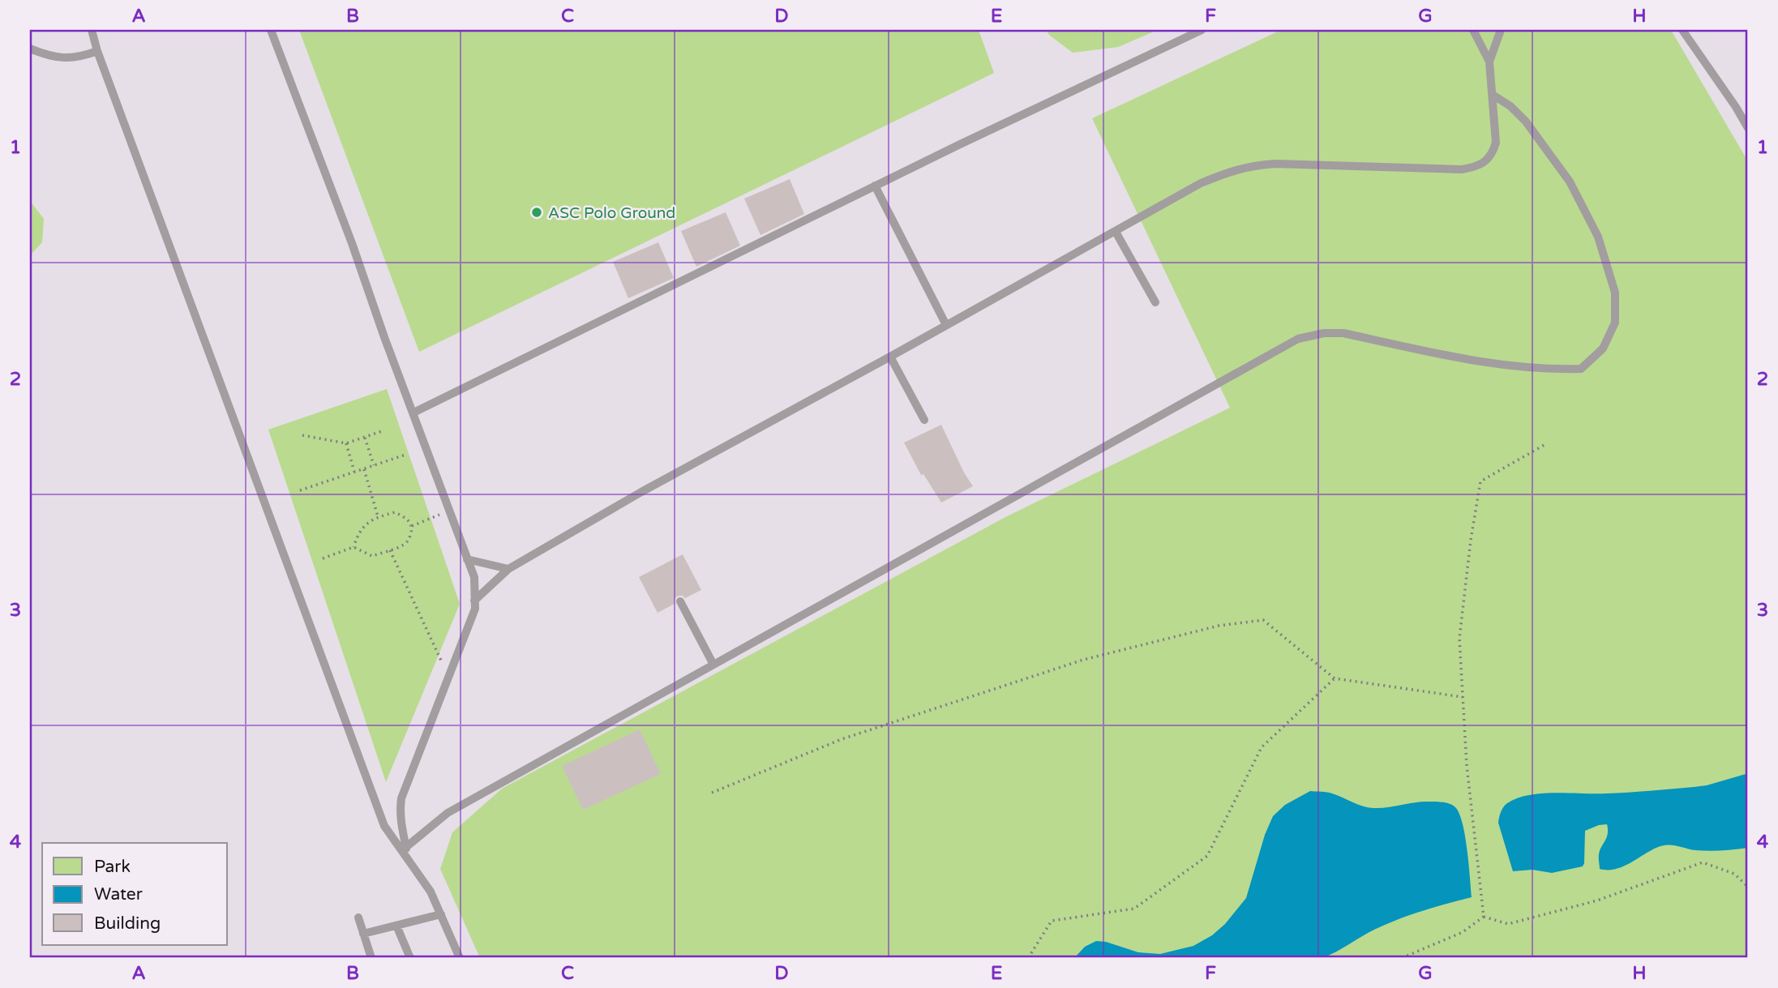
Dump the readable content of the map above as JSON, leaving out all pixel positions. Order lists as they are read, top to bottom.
{
  "places": ["ASC Polo Ground"],
  "legend": ["Park", "Water", "Building"],
  "grid": {
    "columns": [
      "A",
      "B",
      "C",
      "D",
      "E",
      "F",
      "G",
      "H"
    ],
    "rows": [
      "1",
      "2",
      "3",
      "4"
    ]
  }
}
